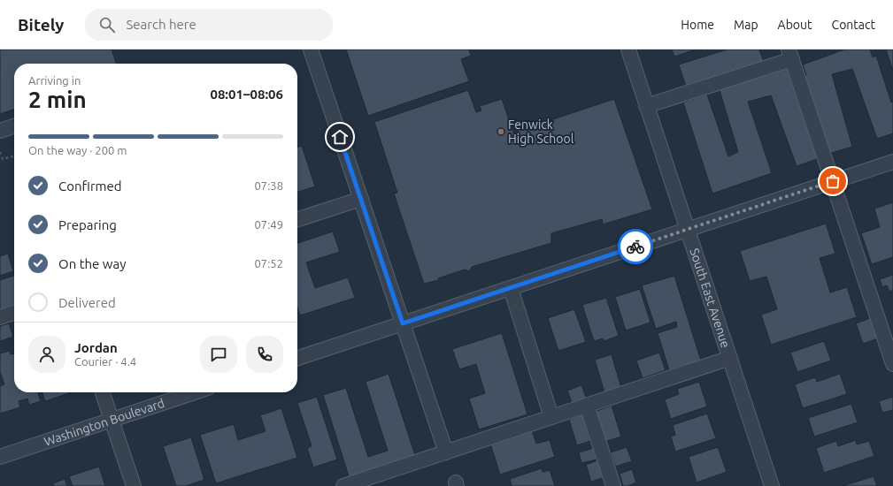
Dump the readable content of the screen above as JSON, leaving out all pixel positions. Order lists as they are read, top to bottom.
{
  "streets": {
    "street": ["South East Avenue", "Washington Boulevard"]
  },
  "places": ["Fenwick High School"],
  "page": {
    "header": "Bitely",
    "search": "Search here",
    "nav": [
      "Home",
      "Map",
      "About",
      "Contact"
    ],
    "heading": ["2 min", "Arriving in", "08:01–08:06"],
    "panel": ["Jordan", "Courier · 4.4"],
    "bar": "On the way · 200 m",
    "list": [
      ["Confirmed", "07:38"],
      ["Preparing", "07:49"],
      ["On the way", "07:52"],
      "Delivered"
    ]
  }
}
